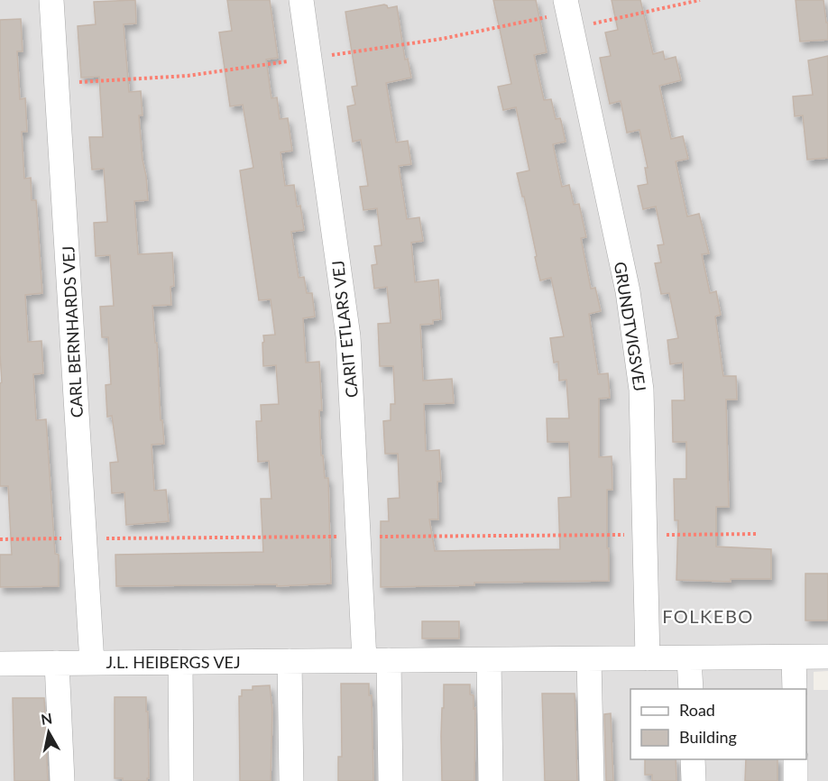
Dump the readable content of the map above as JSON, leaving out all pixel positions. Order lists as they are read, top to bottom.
{
  "streets": {
    "street": [
      "GRUNDTVIGSVEJ",
      "CARIT ETLARS VEJ",
      "CARL BERNHARDS VEJ",
      "J.L. HEIBERGS VEJ"
    ]
  },
  "crossings": [
    ["GRUNDTVIGSVEJ", "J.L. HEIBERGS VEJ"],
    ["CARIT ETLARS VEJ", "J.L. HEIBERGS VEJ"],
    ["CARL BERNHARDS VEJ", "J.L. HEIBERGS VEJ"]
  ],
  "districts": ["FOLKEBO"],
  "legend": ["Road", "Building"],
  "north": "top"
}
